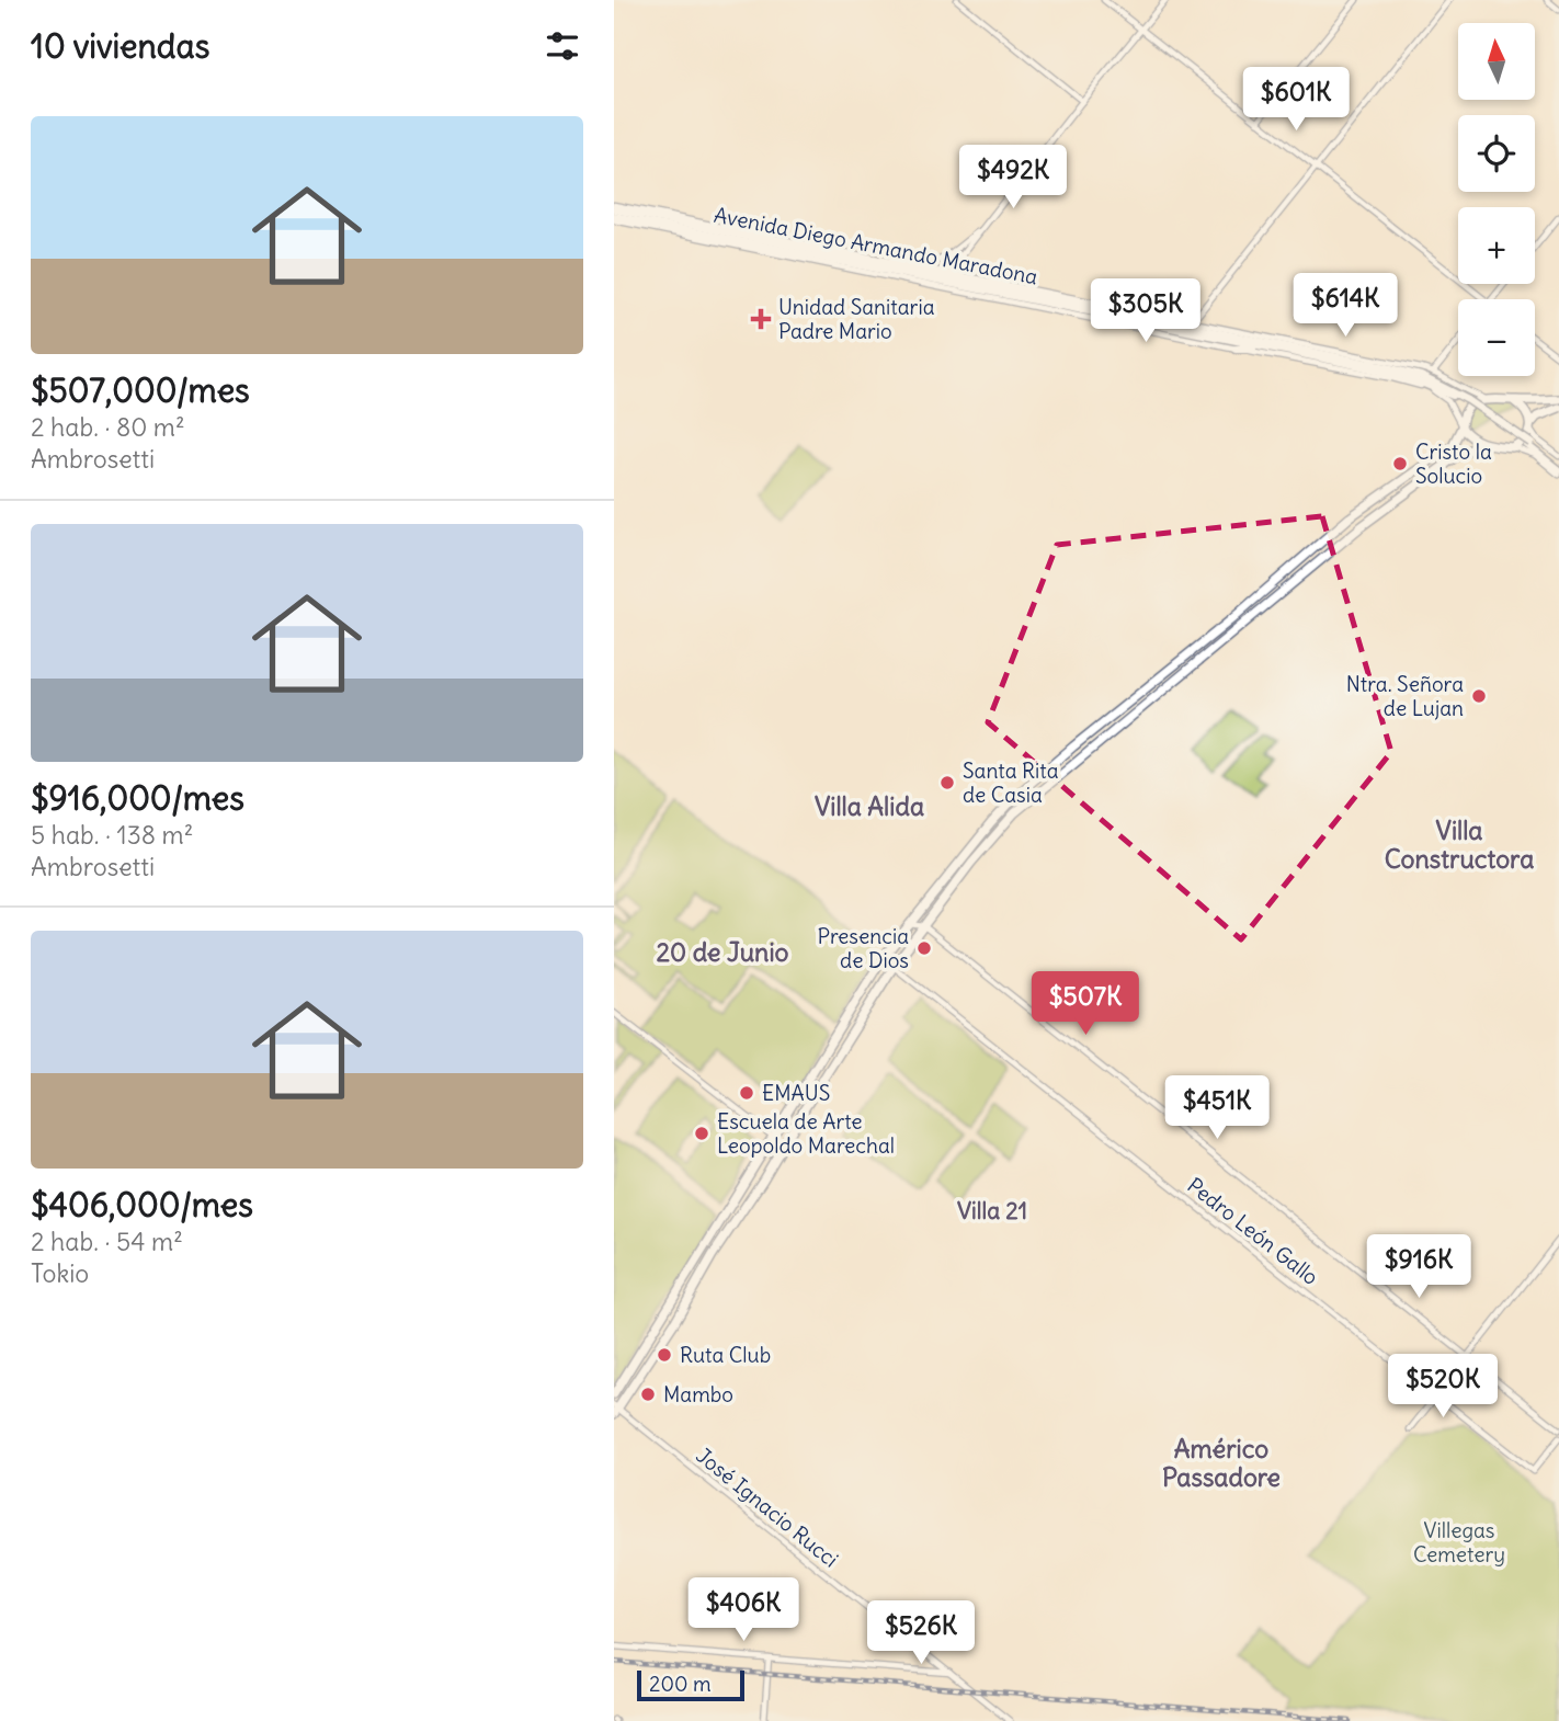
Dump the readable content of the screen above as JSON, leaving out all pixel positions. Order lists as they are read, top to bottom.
{
  "streets": {
    "main road": ["Avenida Diego Armando Maradona"],
    "street": ["Pedro León Gallo", "José Ignacio Rucci"]
  },
  "districts": [
    "Villa Alida",
    "Villa Constructora",
    "20 de Junio",
    "Villa 21",
    "Américo Passadore"
  ],
  "parks": ["Villegas Cemetery"],
  "places": {
    "health": ["Unidad Sanitaria Padre Mario"],
    "other": [
      "Cristo la Solucio",
      "Ntra. Señora de Lujan",
      "Santa Rita de Casia",
      "Presencia de Dios",
      "EMAUS",
      "Escuela de Arte Leopoldo Marechal",
      "Ruta Club",
      "Mambo"
    ]
  },
  "scale_bar": "200 m",
  "north": "top",
  "page": {
    "heading": "10 viviendas",
    "map_buttons": ["+", "−"],
    "price": [
      "$601K",
      "$492K",
      "$614K",
      "$305K",
      "$507K",
      "$451K",
      "$916K",
      "$520K",
      "$406K",
      "$526K"
    ],
    "list": [
      {
        "name": "$507,000/mes",
        "note": "2 hab. · 80 m² · Ambrosetti"
      },
      {
        "name": "$916,000/mes",
        "note": "5 hab. · 138 m² · Ambrosetti"
      },
      {
        "name": "$406,000/mes",
        "note": "2 hab. · 54 m² · Tokio"
      }
    ],
    "scale": "200 m"
  }
}
